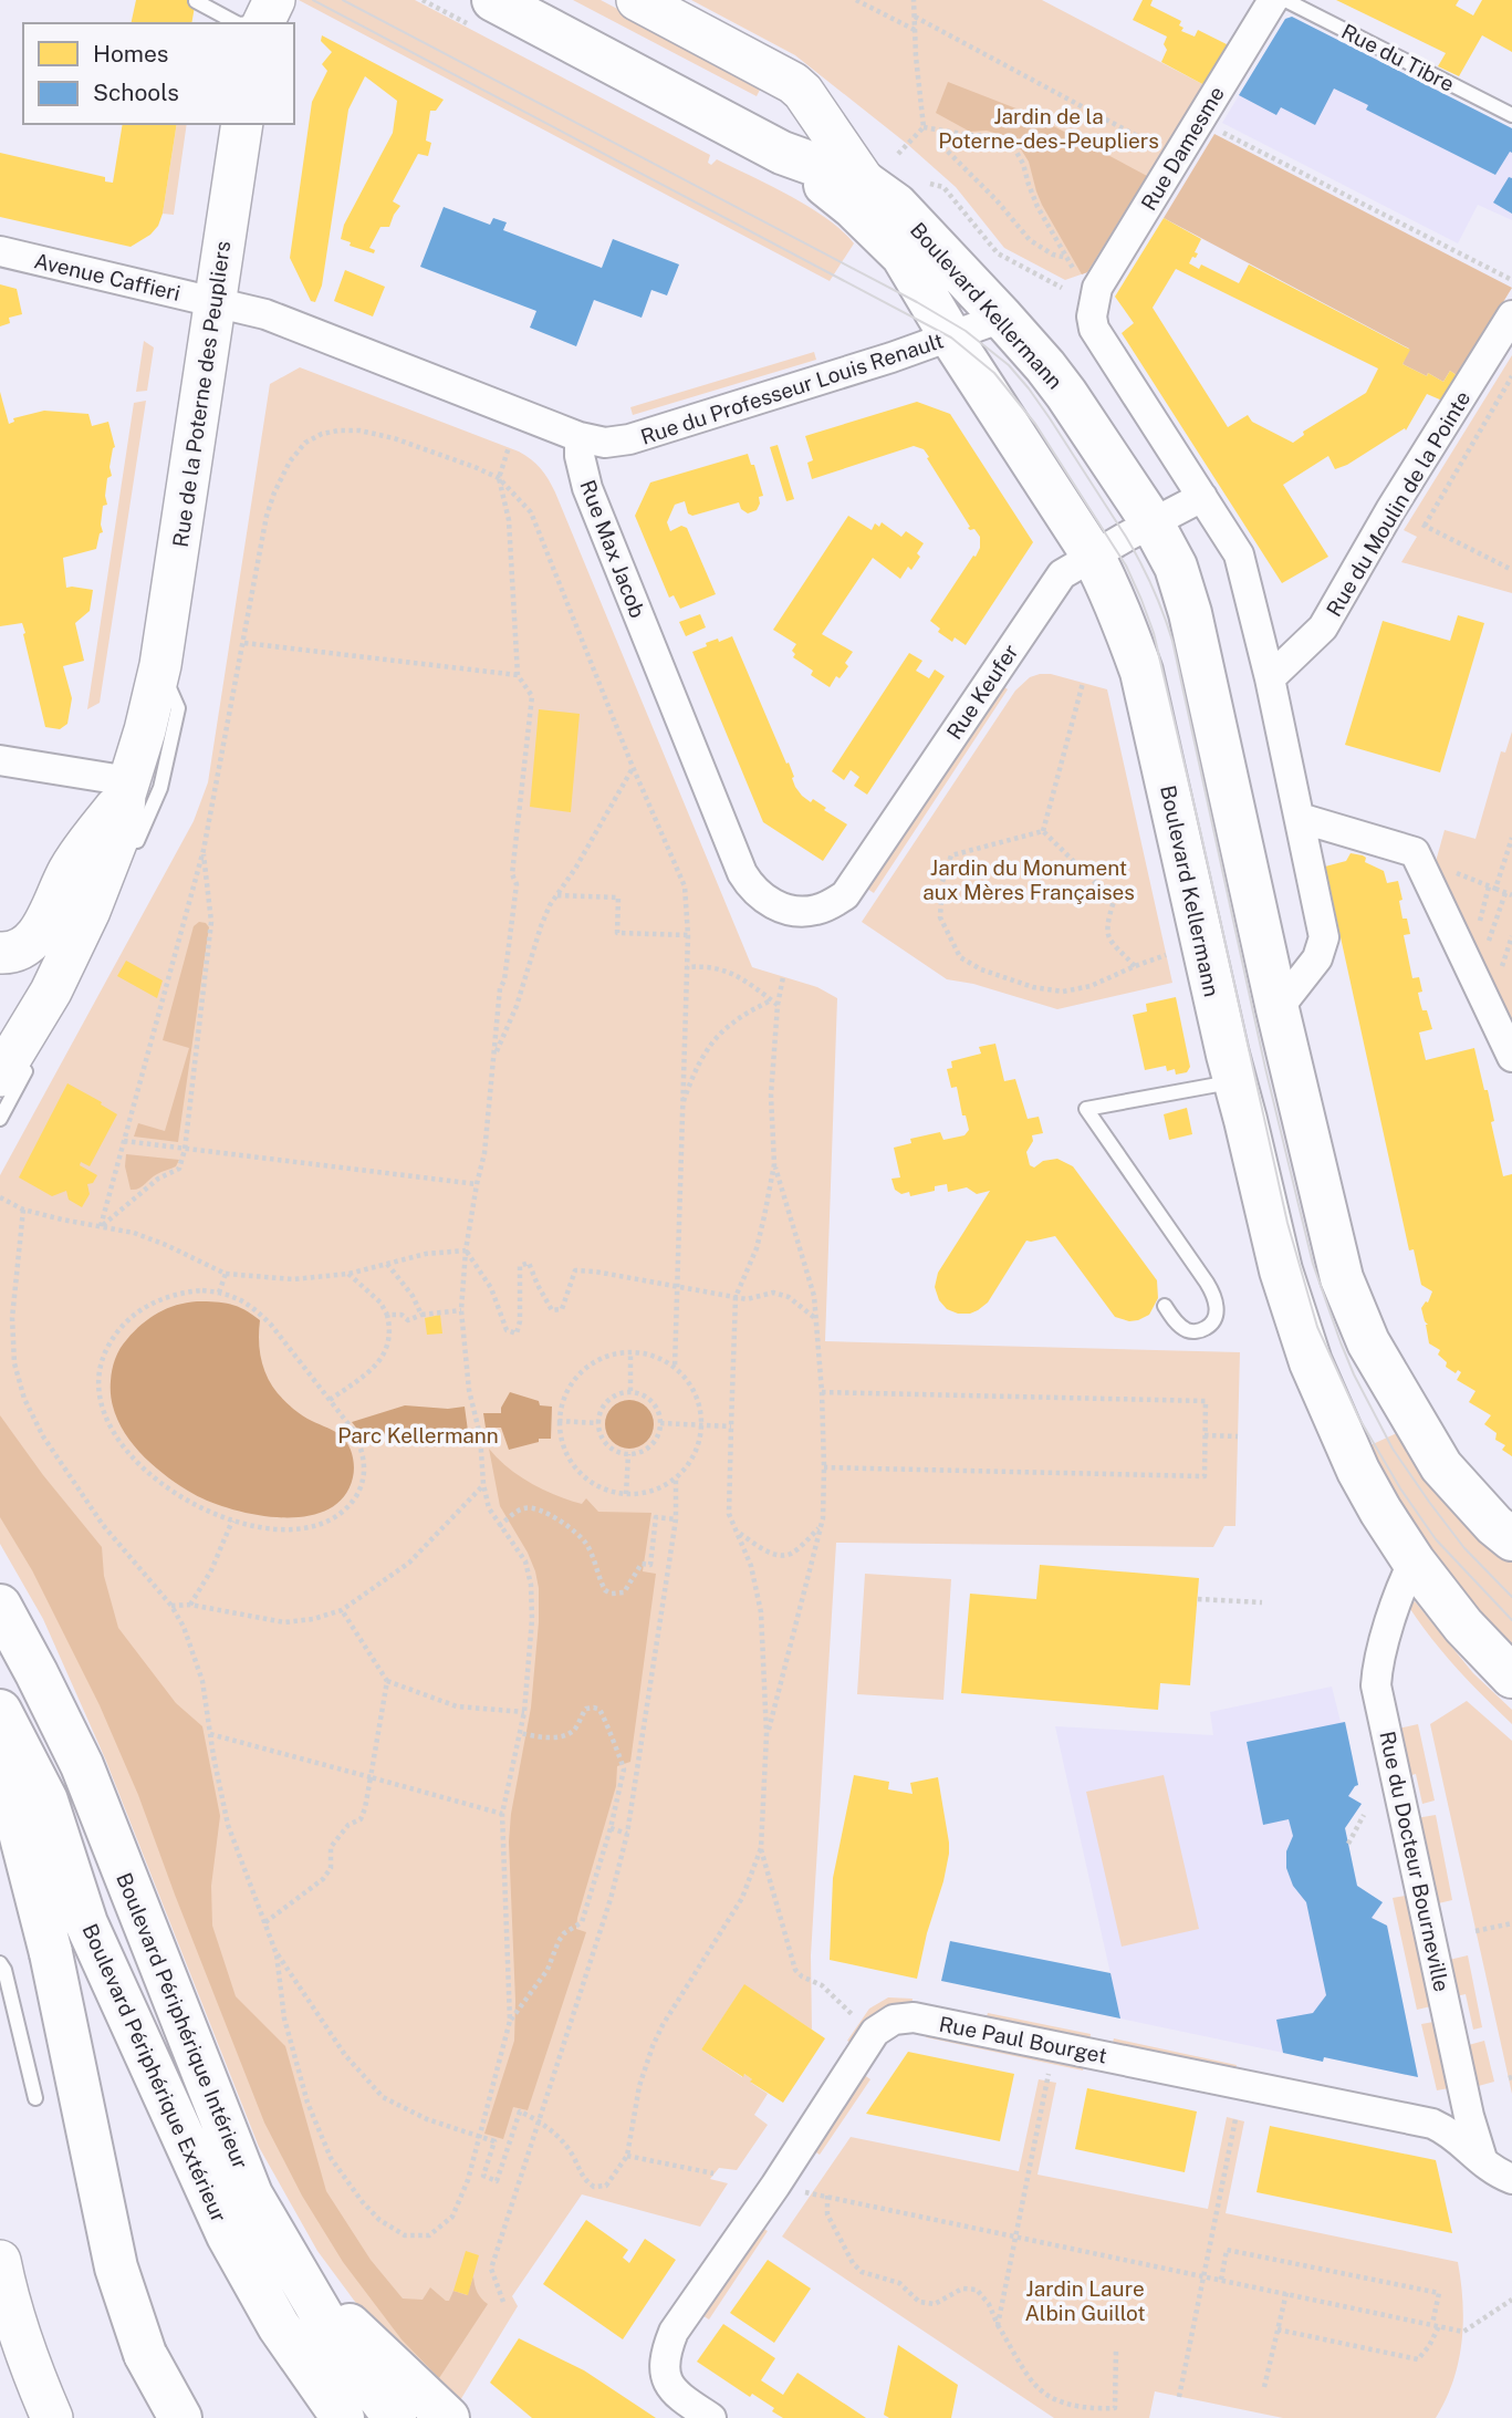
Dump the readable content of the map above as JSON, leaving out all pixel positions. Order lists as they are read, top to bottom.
{
  "streets": {
    "main road": [
      "Boulevard Kellermann",
      "Rue de la Poterne des Peupliers",
      "Boulevard Périphérique Intérieur",
      "Boulevard Périphérique Extérieur"
    ],
    "street": [
      "Rue Damesme",
      "Avenue Caffieri",
      "Rue du Professeur Louis Renault",
      "Rue du Moulin de la Pointe",
      "Rue Max Jacob",
      "Rue Keufer",
      "Rue du Docteur Bourneville",
      "Rue Paul Bourget"
    ],
    "lane": ["Rue du Tibre"]
  },
  "crossings": [
    ["Rue Damesme", "Rue Keufer"],
    ["Avenue Caffieri", "Rue de la Poterne des Peupliers"],
    ["Boulevard Kellermann", "Rue du Professeur Louis Renault"],
    ["Boulevard Kellermann", "Rue Keufer"],
    ["Boulevard Kellermann", "Rue du Docteur Bourneville"],
    ["Rue du Professeur Louis Renault", "Rue Max Jacob"],
    ["Rue Max Jacob", "Rue Keufer"],
    ["Rue du Docteur Bourneville", "Rue Paul Bourget"]
  ],
  "parks": [
    "Jardin de la Poterne-des-Peupliers",
    "Jardin du Monument aux Mères Françaises",
    "Parc Kellermann",
    "Jardin Laure Albin Guillot"
  ],
  "legend": ["Homes", "Schools"]
}
